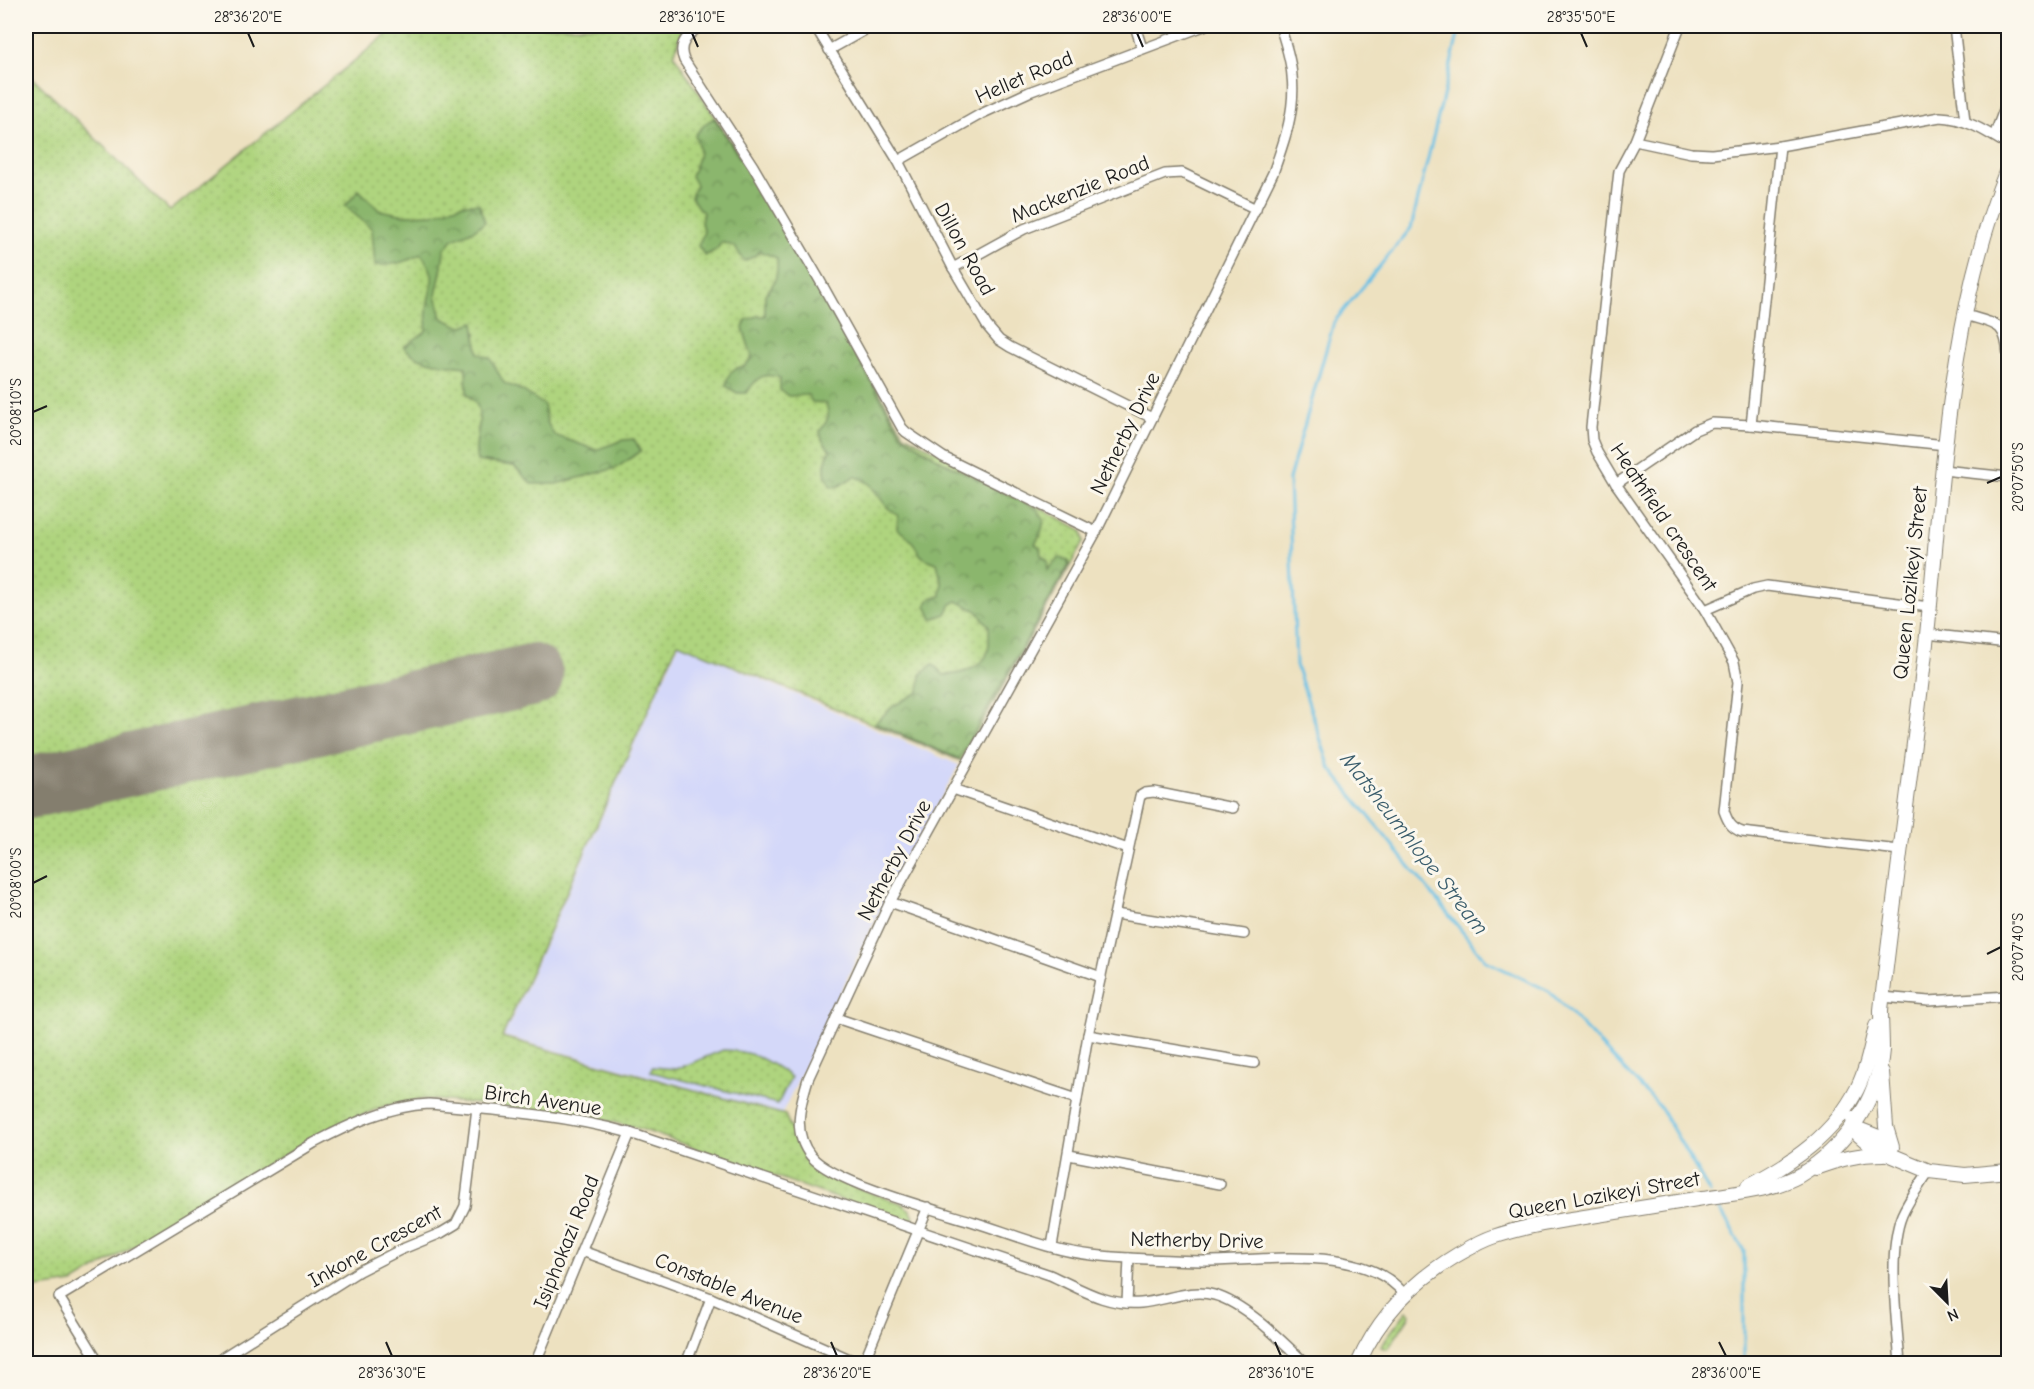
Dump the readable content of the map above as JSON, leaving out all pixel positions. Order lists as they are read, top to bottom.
{
  "streets": {
    "main road": ["Queen Lozikeyi Street"],
    "street": [
      "Hellet Road",
      "Mackenzie Road",
      "Dillon Road",
      "Netherby Drive",
      "Heathfield crescent",
      "Birch Avenue",
      "Isiphokazi Road",
      "Inkone Crescent",
      "Constable Avenue"
    ]
  },
  "crossings": [
    ["Hellet Road", "Dillon Road"],
    ["Mackenzie Road", "Dillon Road"],
    ["Mackenzie Road", "Netherby Drive"],
    ["Dillon Road", "Netherby Drive"],
    ["Netherby Drive", "Queen Lozikeyi Street"],
    ["Heathfield crescent", "Queen Lozikeyi Street"],
    ["Birch Avenue", "Isiphokazi Road"],
    ["Birch Avenue", "Inkone Crescent"],
    ["Isiphokazi Road", "Constable Avenue"]
  ],
  "water": ["Matsheumhlope Stream"],
  "north": "bottom right",
  "coordinates": [
    "28°36'20\"E",
    "28°36'10\"E",
    "28°36'00\"E",
    "28°35'50\"E",
    "20°08'10\"S",
    "20°07'50\"S",
    "20°08'00\"S",
    "20°07'40\"S",
    "28°36'30\"E"
  ]
}
